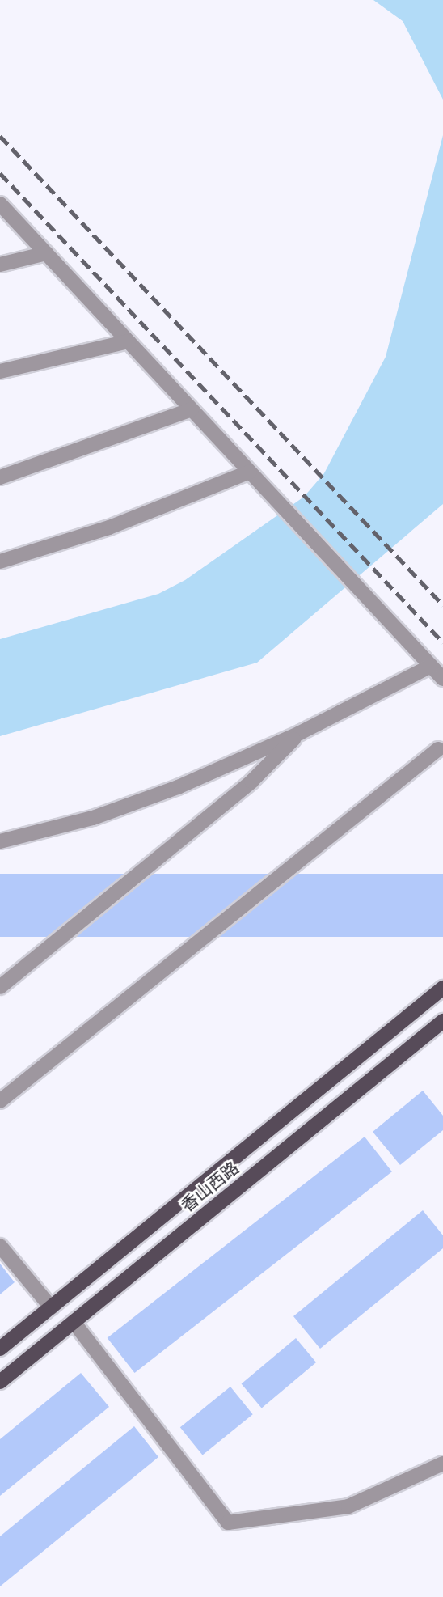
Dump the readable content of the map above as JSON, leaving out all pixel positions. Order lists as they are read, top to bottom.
{
  "streets": {
    "main road": ["香山西路"]
  }
}
